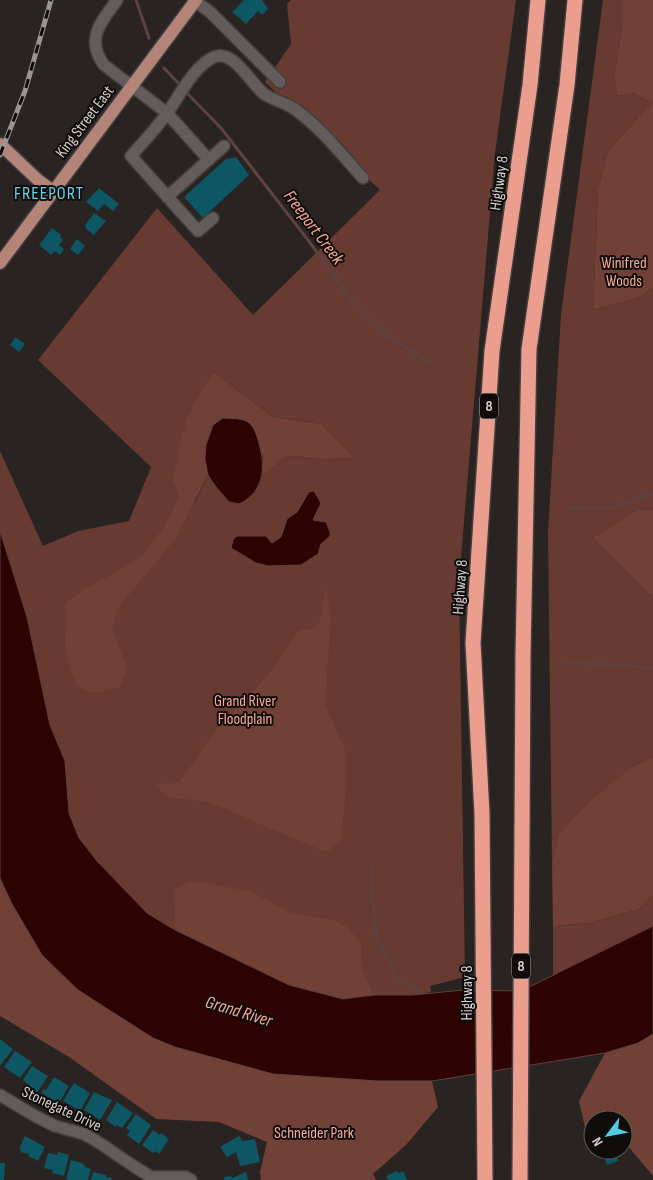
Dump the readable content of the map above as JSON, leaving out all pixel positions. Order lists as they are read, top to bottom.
{
  "streets": {
    "highway": ["Highway 8", "8"],
    "main road": ["King Street East"],
    "street": ["Stonegate Drive"]
  },
  "districts": ["FREEPORT"],
  "water": ["Freeport Creek", "Grand River"],
  "parks": ["Winifred Woods", "Grand River Floodplain", "Schneider Park"],
  "north": "bottom left"
}
